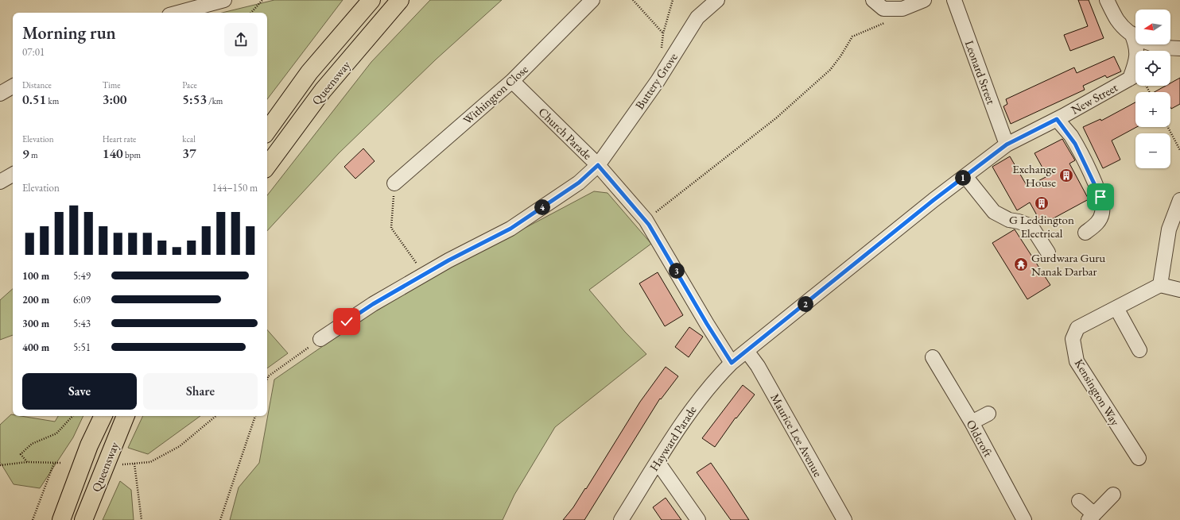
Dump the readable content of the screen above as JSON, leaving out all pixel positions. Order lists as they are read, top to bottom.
{
  "streets": {
    "highway": ["Queensway"],
    "street": [
      "Leonard Street",
      "Buttery Grove",
      "Withington Close",
      "New Street",
      "Church Parade",
      "Kensington Way",
      "Maurice Lee Avenue",
      "Hayward Parade",
      "Oldcroft"
    ]
  },
  "crossings": [
    ["Leonard Street", "New Street"],
    ["Buttery Grove", "Church Parade"],
    ["Withington Close", "Church Parade"],
    ["Church Parade", "Hayward Parade"],
    ["Maurice Lee Avenue", "Hayward Parade"]
  ],
  "places": {
    "building": ["Exchange House", "G Leddington Electrical"],
    "temple": ["Gurdwara Guru Nanak Darbar"]
  },
  "north": "left",
  "page": {
    "map_buttons": ["+", "−"],
    "heading": ["Morning run", "07:01"],
    "stats": [
      ["Distance", "0.51 km"],
      ["Time", "3:00"],
      ["Pace", "5:53 /km"],
      ["Elevation", "9 m"],
      ["Heart rate", "140 bpm"],
      ["kcal", "37"]
    ],
    "pins": [
      "1",
      "4",
      "3",
      "2"
    ],
    "chart": ["Elevation", "144–150 m"],
    "list": [
      {
        "name": "100 m",
        "note": "5:49"
      },
      {
        "name": "200 m",
        "note": "6:09"
      },
      {
        "name": "300 m",
        "note": "5:43"
      },
      {
        "name": "400 m",
        "note": "5:51"
      }
    ],
    "buttons": ["Save", "Share"]
  }
}
